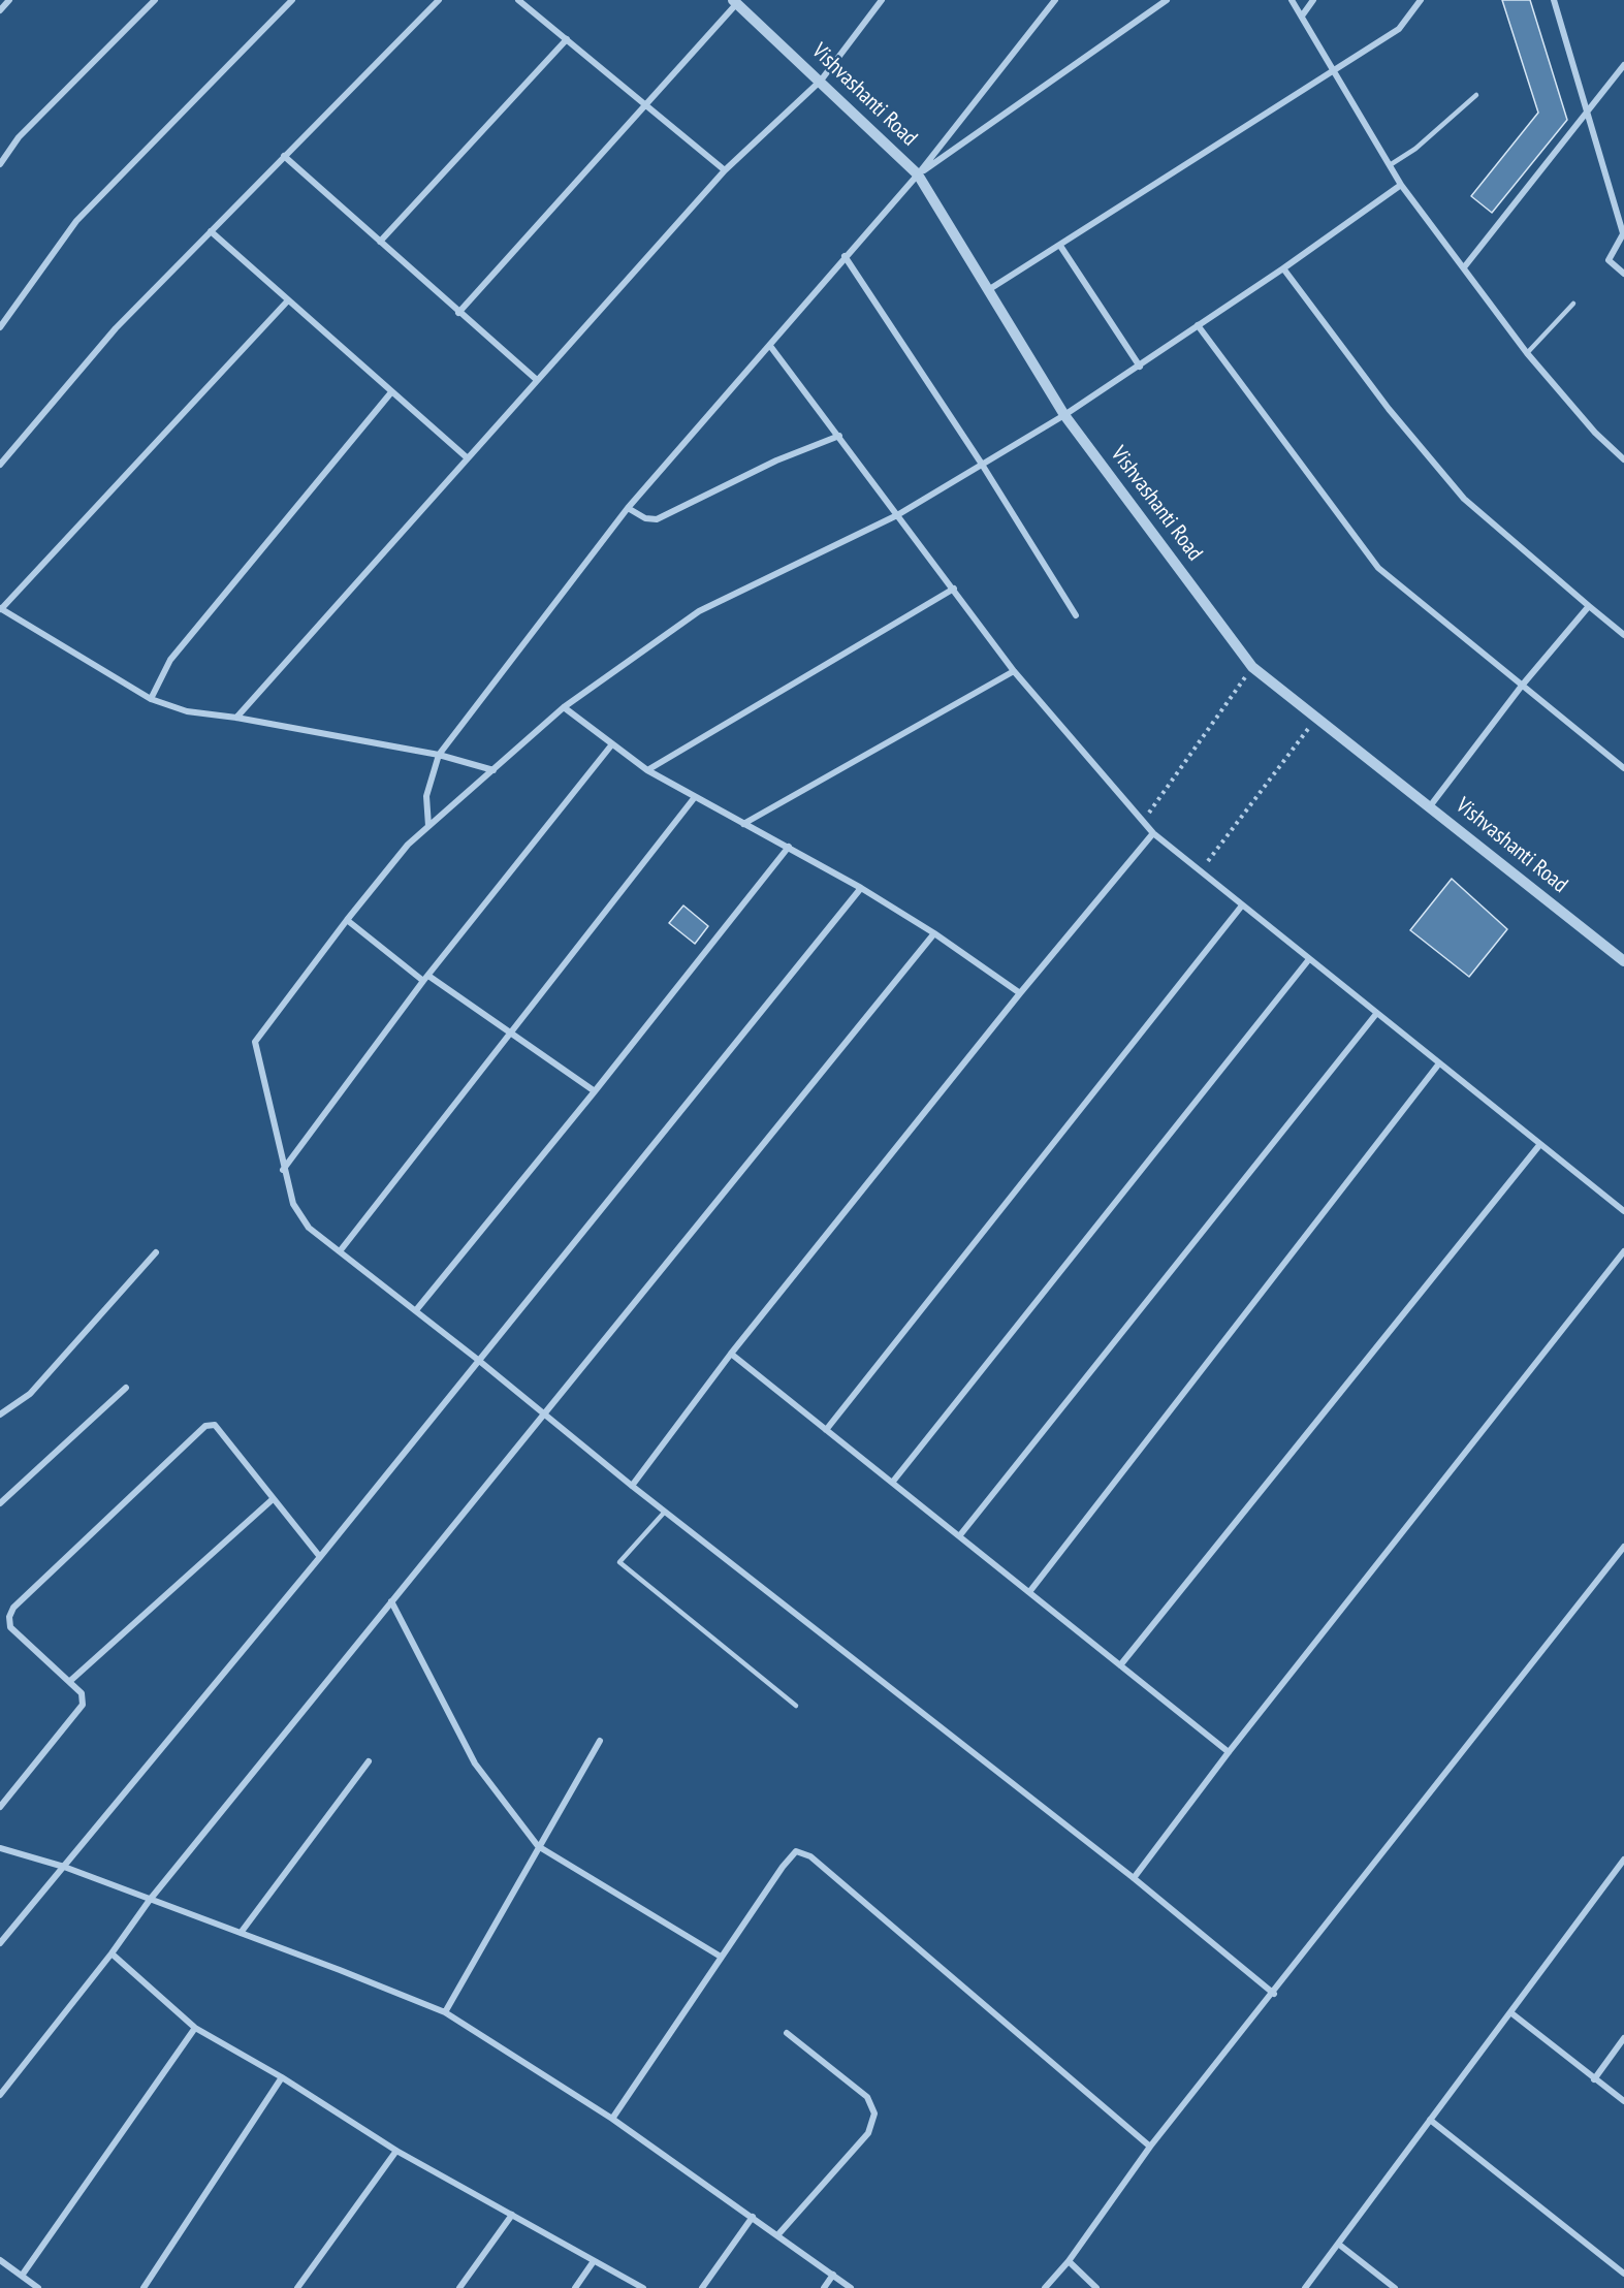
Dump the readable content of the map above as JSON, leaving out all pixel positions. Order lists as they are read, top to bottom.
{
  "streets": {
    "street": ["Vishvashanti Road"]
  }
}
